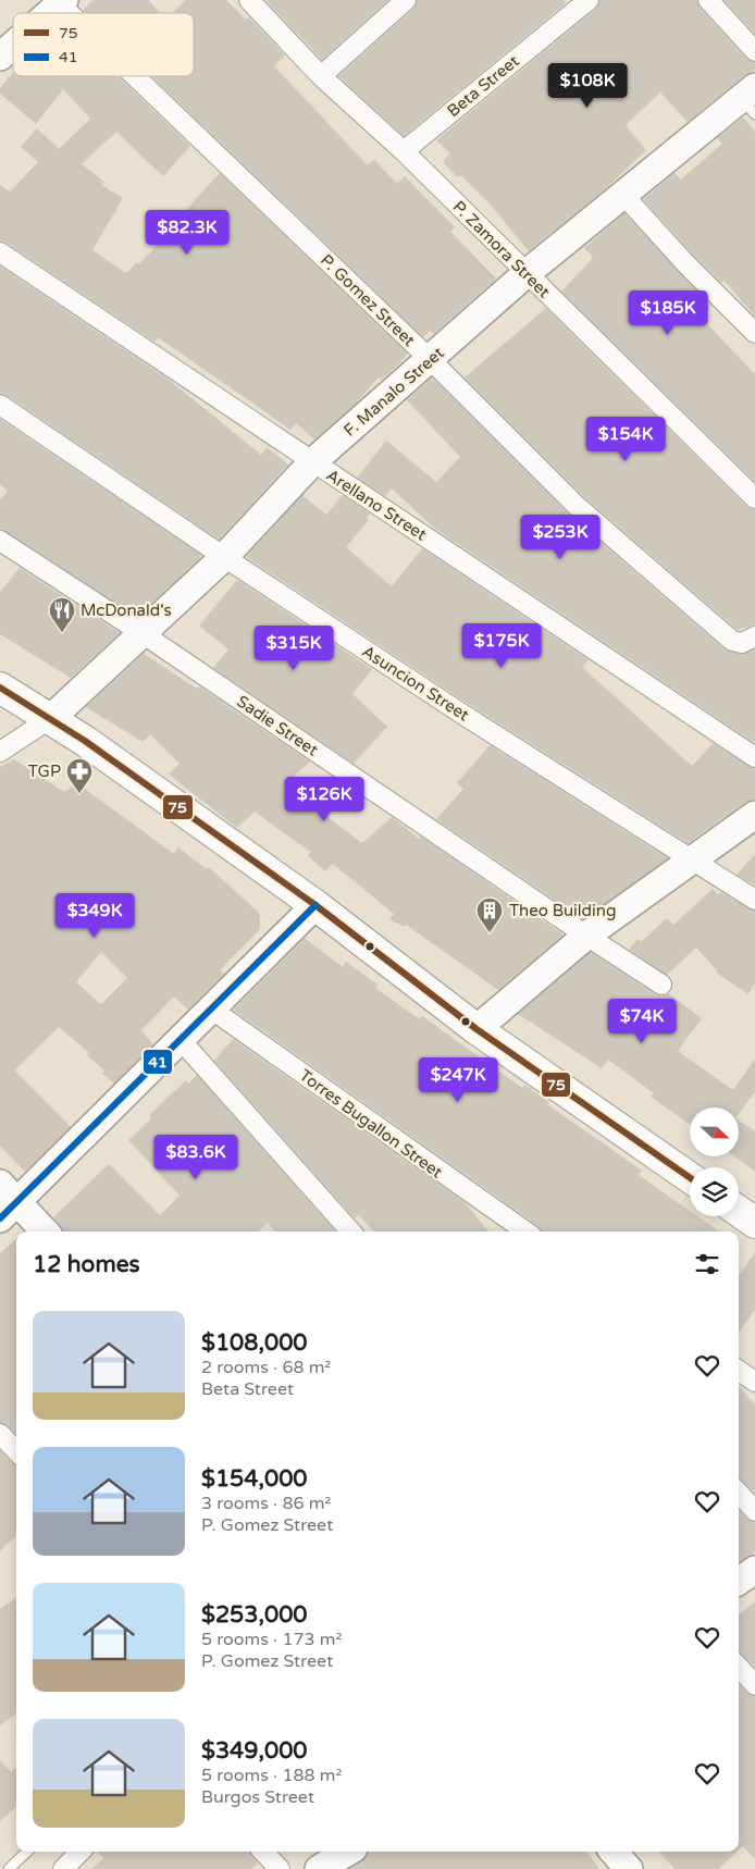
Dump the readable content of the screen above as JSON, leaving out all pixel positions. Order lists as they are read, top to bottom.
{
  "streets": {
    "street": [
      "Beta Street",
      "P. Zamora Street",
      "P. Gomez Street",
      "F. Manalo Street",
      "Arellano Street",
      "Asuncion Street",
      "Sadie Street",
      "Torres Bugallon Street"
    ]
  },
  "crossings": [
    ["Beta Street", "P. Zamora Street"],
    ["P. Zamora Street", "F. Manalo Street"],
    ["P. Gomez Street", "F. Manalo Street"],
    ["F. Manalo Street", "Arellano Street"],
    ["F. Manalo Street", "Asuncion Street"],
    ["F. Manalo Street", "Sadie Street"]
  ],
  "places": {
    "restaurant": ["McDonald's"],
    "pharmacy": ["TGP"],
    "building": ["Theo Building"]
  },
  "lines": ["transit line 75", "transit line 41"],
  "legend": ["75", "41"],
  "north": "right",
  "page": {
    "price": [
      "$108K",
      "$82.3K",
      "$185K",
      "$154K",
      "$253K",
      "$175K",
      "$315K",
      "$126K",
      "$349K",
      "$74K",
      "$247K",
      "$83.6K"
    ],
    "heading": "12 homes",
    "list": [
      {
        "name": "$108,000",
        "note": "2 rooms · 68 m² · Beta Street"
      },
      {
        "name": "$154,000",
        "note": "3 rooms · 86 m² · P. Gomez Street"
      },
      {
        "name": "$253,000",
        "note": "5 rooms · 173 m² · P. Gomez Street"
      },
      {
        "name": "$349,000",
        "note": "5 rooms · 188 m² · Burgos Street"
      }
    ]
  }
}
